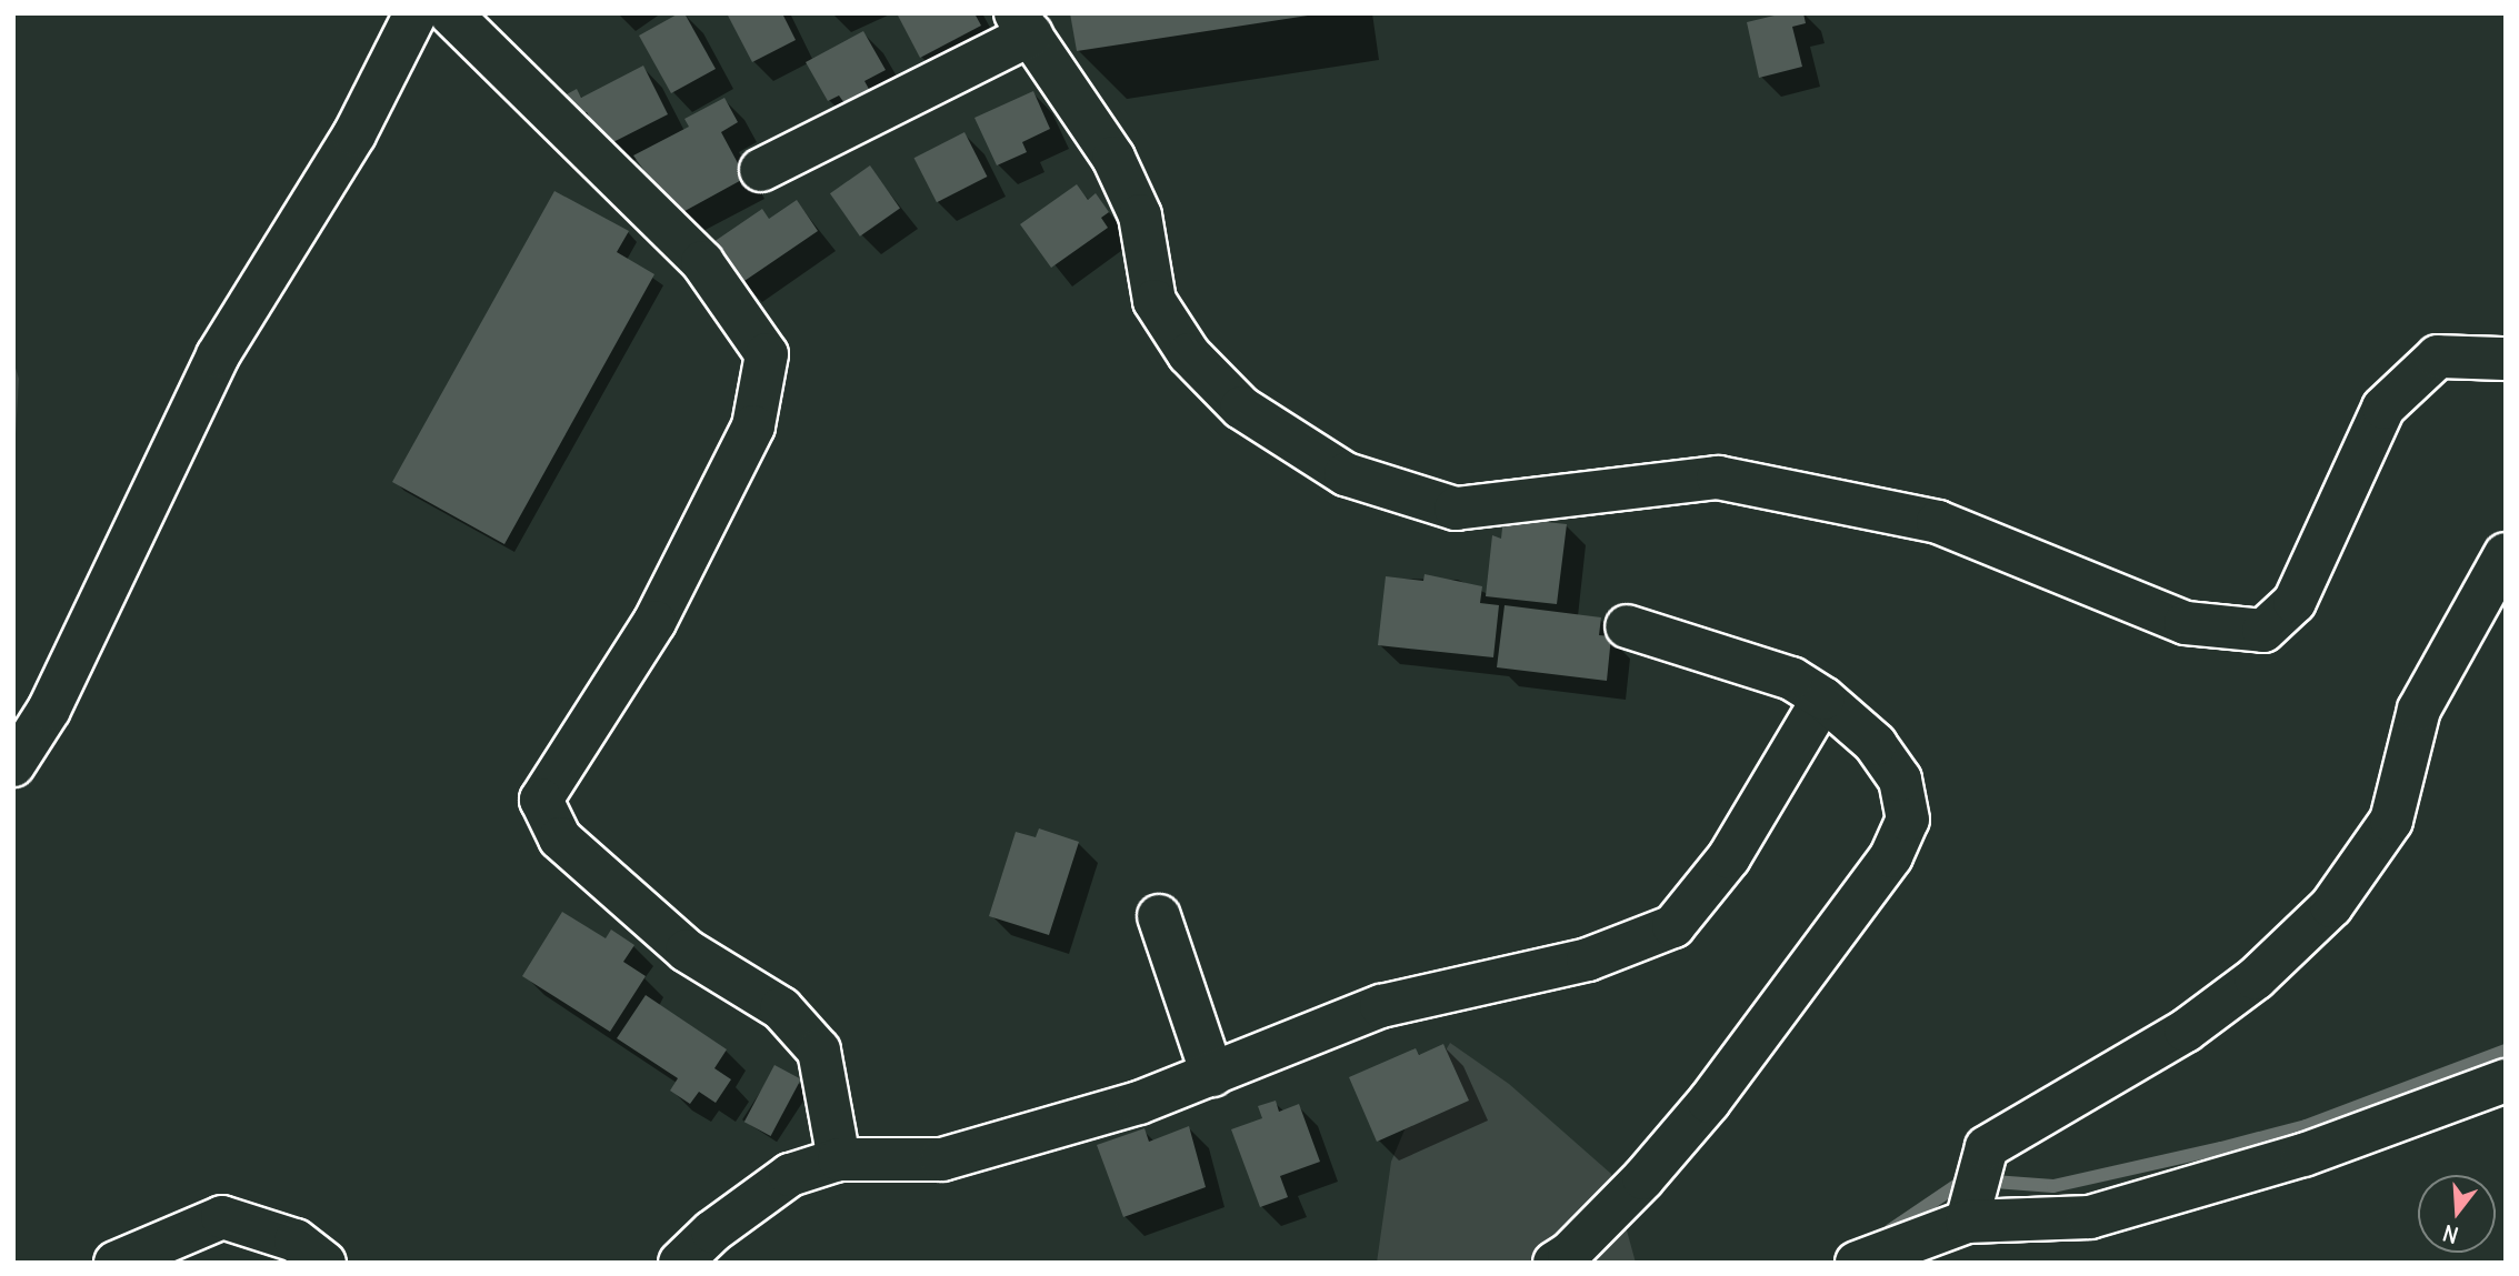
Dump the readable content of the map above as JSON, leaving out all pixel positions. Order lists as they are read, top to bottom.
{
  "north": "bottom"
}
